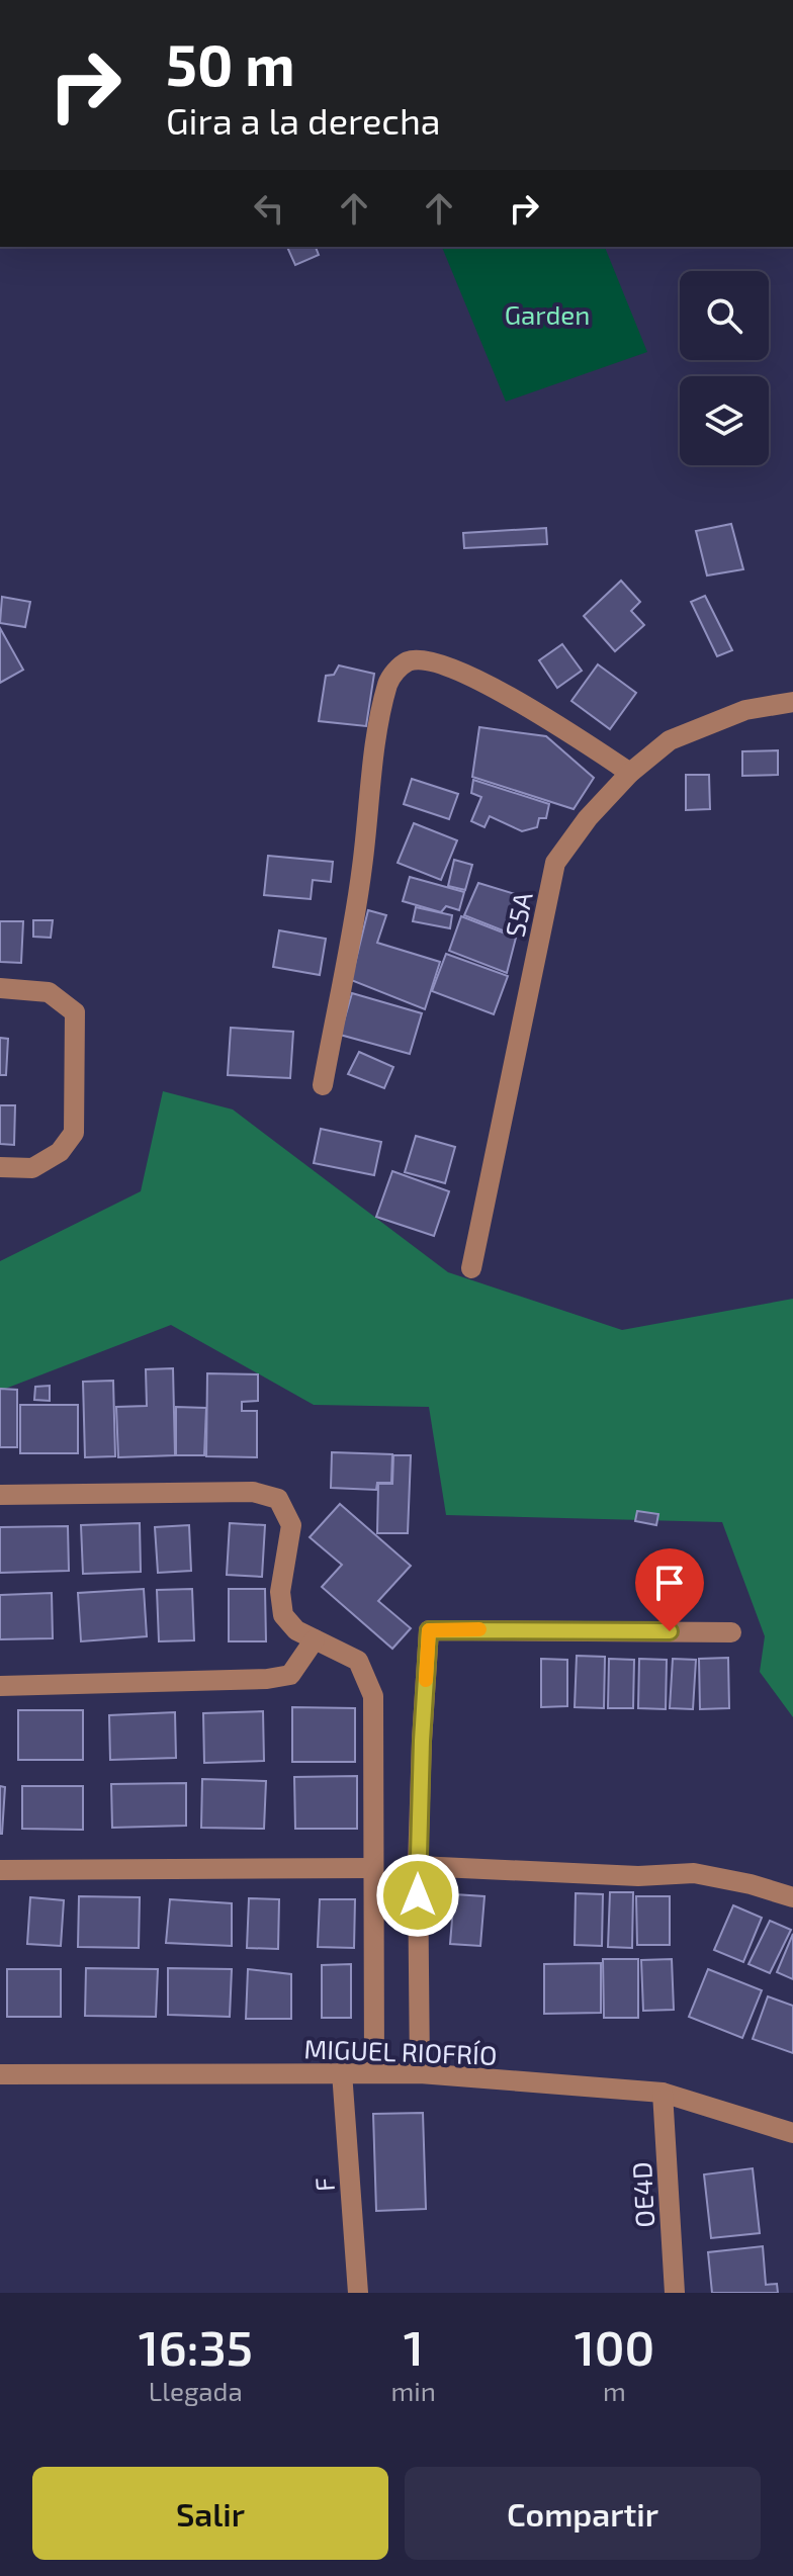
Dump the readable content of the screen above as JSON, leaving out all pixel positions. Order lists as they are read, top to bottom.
{
  "streets": {
    "street": [
      "S5A",
      "MIGUEL RIOFRÍO",
      "F",
      "OE4D"
    ]
  },
  "crossings": [
    ["MIGUEL RIOFRÍO", "F"],
    ["MIGUEL RIOFRÍO", "OE4D"]
  ],
  "parks": ["Garden"],
  "page": {
    "turn": ["50 m", "Gira a la derecha"],
    "eta": [
      "16:35",
      "Llegada",
      "1",
      "min",
      "100",
      "m"
    ],
    "buttons": ["Salir", "Compartir"]
  }
}
